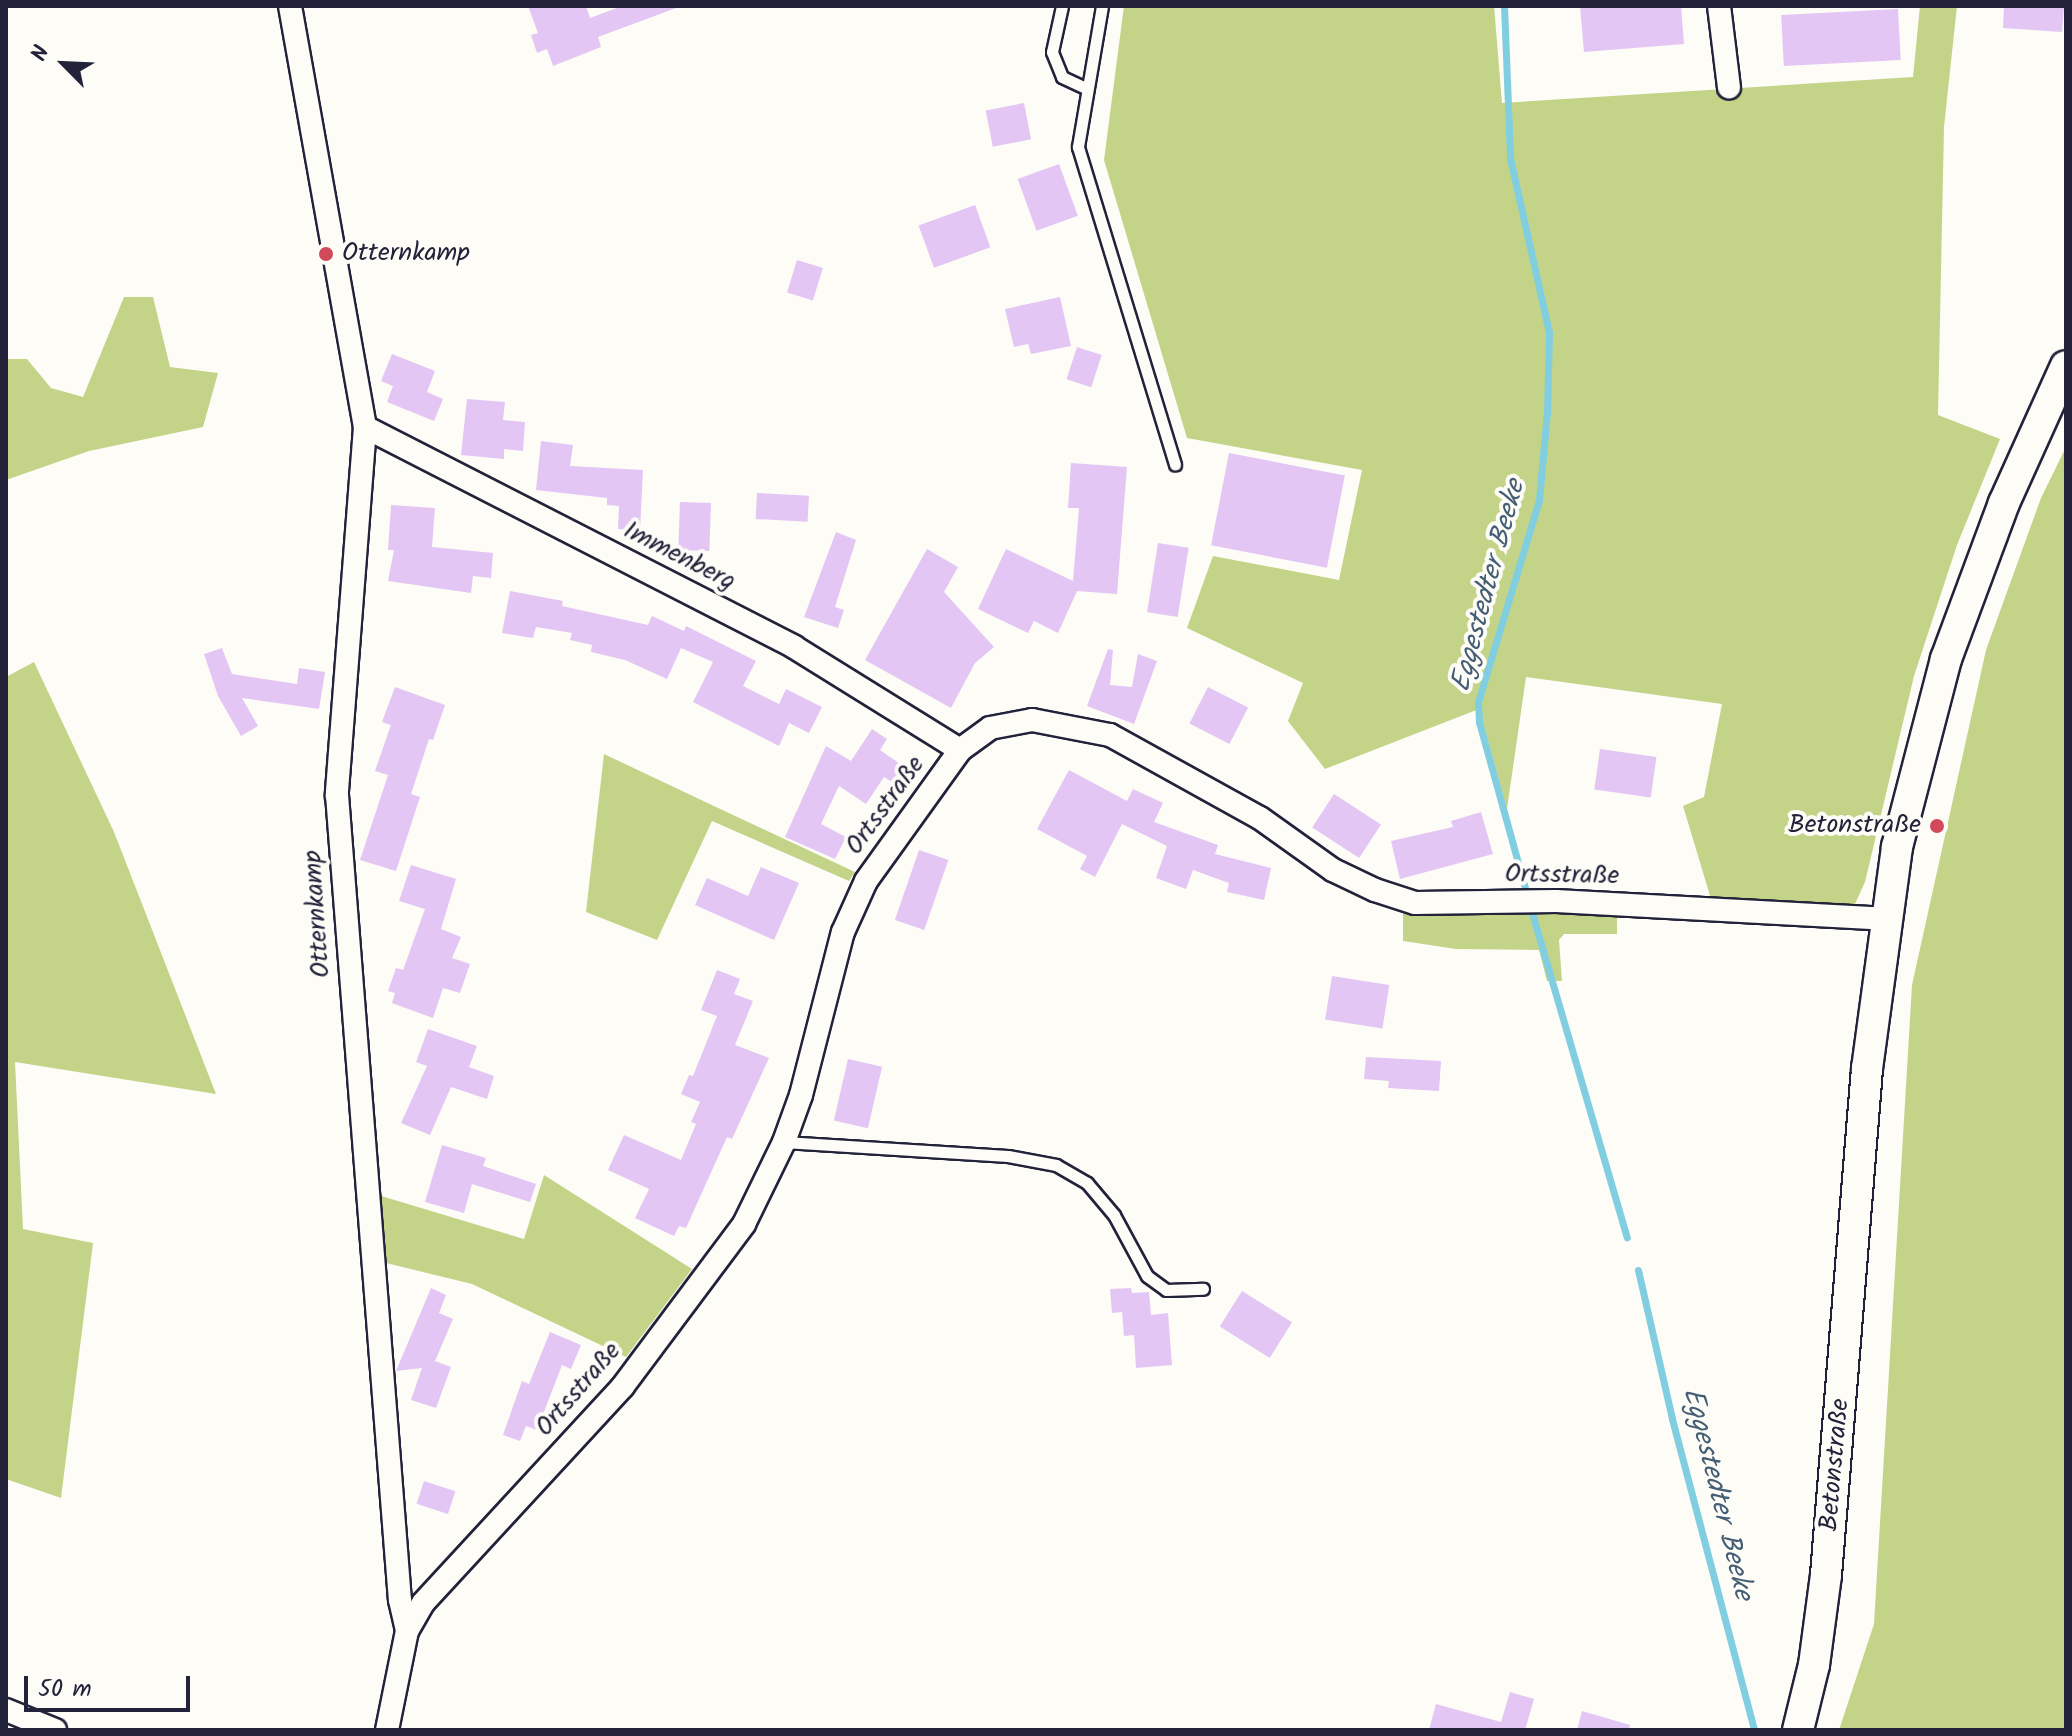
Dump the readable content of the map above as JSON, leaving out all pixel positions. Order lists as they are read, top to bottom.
{
  "streets": {
    "main road": ["Betonstraße"],
    "street": ["Immenberg", "Ortsstraße", "Otternkamp"]
  },
  "crossings": [
    ["Immenberg", "Ortsstraße"],
    ["Immenberg", "Otternkamp"],
    ["Ortsstraße", "Otternkamp"],
    ["Ortsstraße", "Betonstraße"]
  ],
  "water": ["Eggestedter Beeke"],
  "places": ["Otternkamp", "Betonstraße"],
  "scale_bar": "50 m",
  "north": "top left"
}
